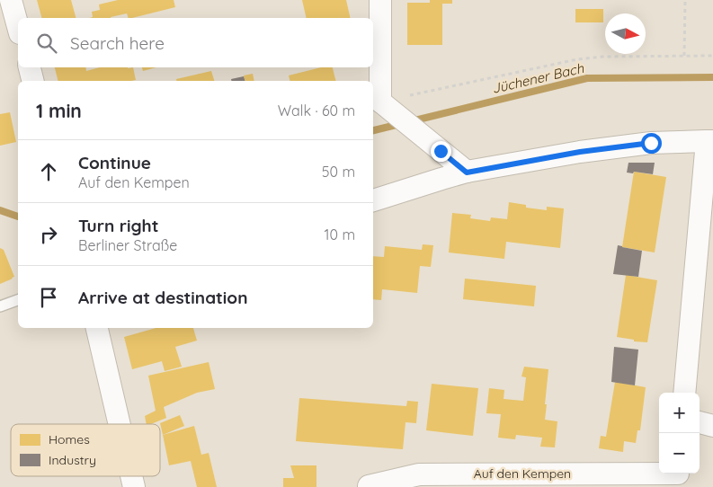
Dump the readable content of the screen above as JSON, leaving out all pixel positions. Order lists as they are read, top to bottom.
{
  "streets": {
    "street": ["Auf den Kempen"]
  },
  "water": ["Jüchener Bach"],
  "legend": ["Homes", "Industry"],
  "north": "right",
  "page": {
    "search": "Search here",
    "heading": ["1 min", "Walk · 60 m"],
    "list": [
      ["Continue", "Auf den Kempen", "50 m"],
      ["Turn right", "Berliner Straße", "10 m"],
      "Arrive at destination"
    ],
    "map_buttons": ["+", "−"]
  }
}
